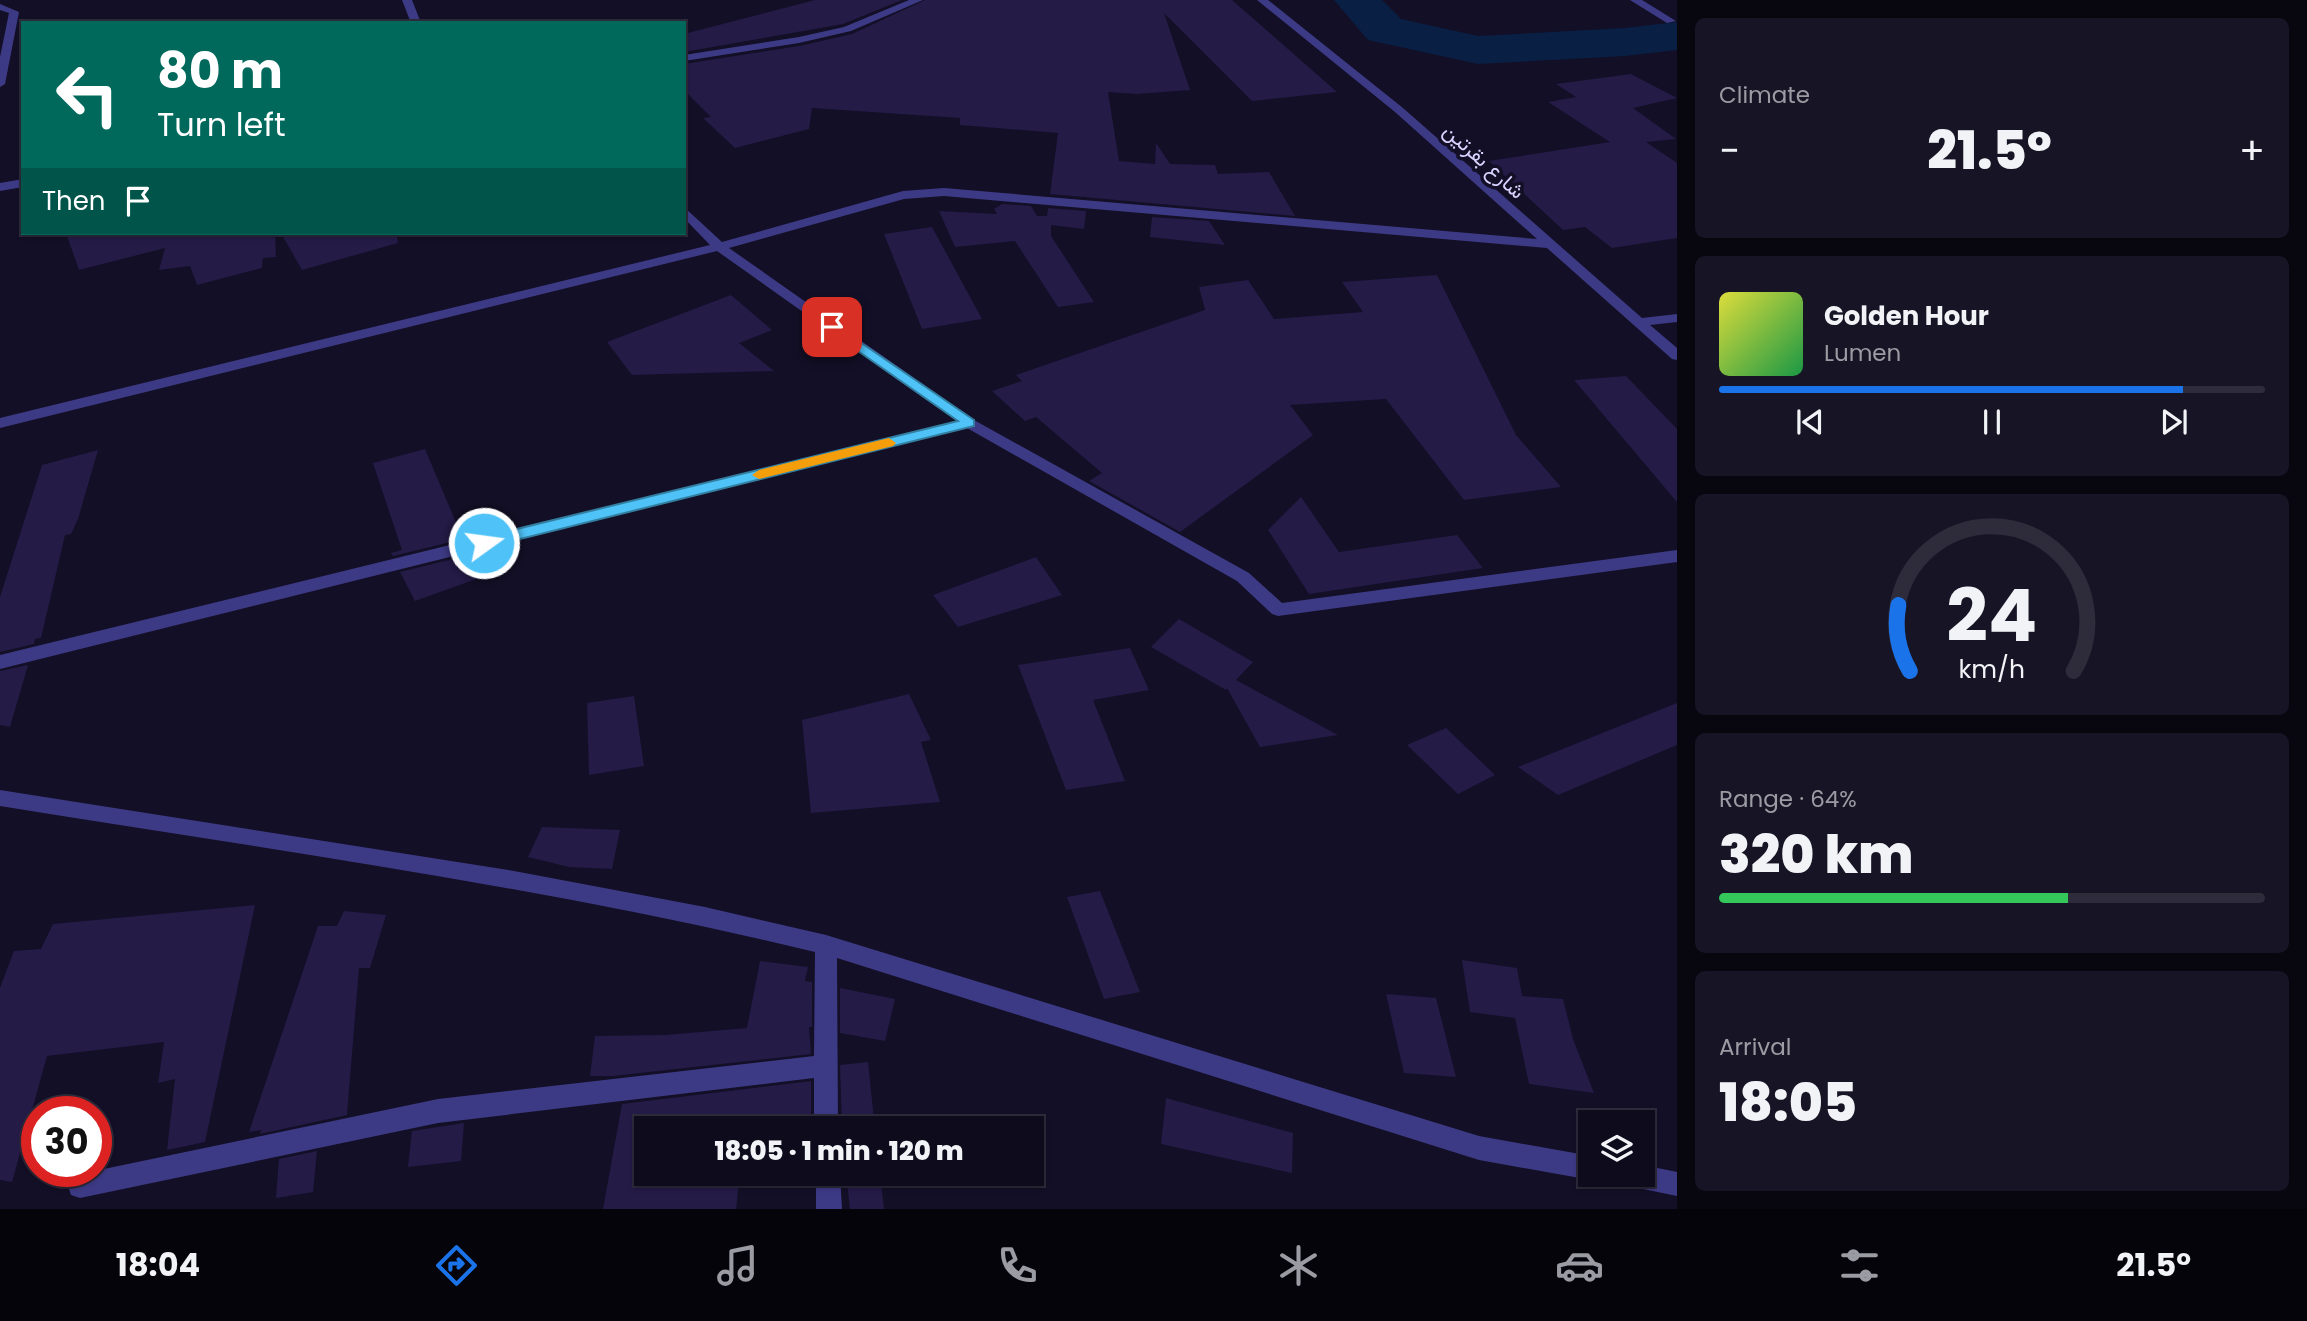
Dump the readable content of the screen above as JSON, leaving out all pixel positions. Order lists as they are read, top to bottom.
{
  "streets": {
    "street": ["شارع بقرتين"]
  },
  "page": {
    "tile": [
      "Climate",
      ["Range · 64%", "320 km"],
      ["Arrival", "18:05"]
    ],
    "turn": ["80 m", "Turn left"],
    "heat": ["−", "21.5°", "+"],
    "then": "Then",
    "song": ["Golden Hour", "Lumen"],
    "limit": "30",
    "trip": "18:05 · 1 min · 120 m",
    "tabs": ["18:04", "21.5°"],
    "gauge": ["24", "km/h"]
  }
}
